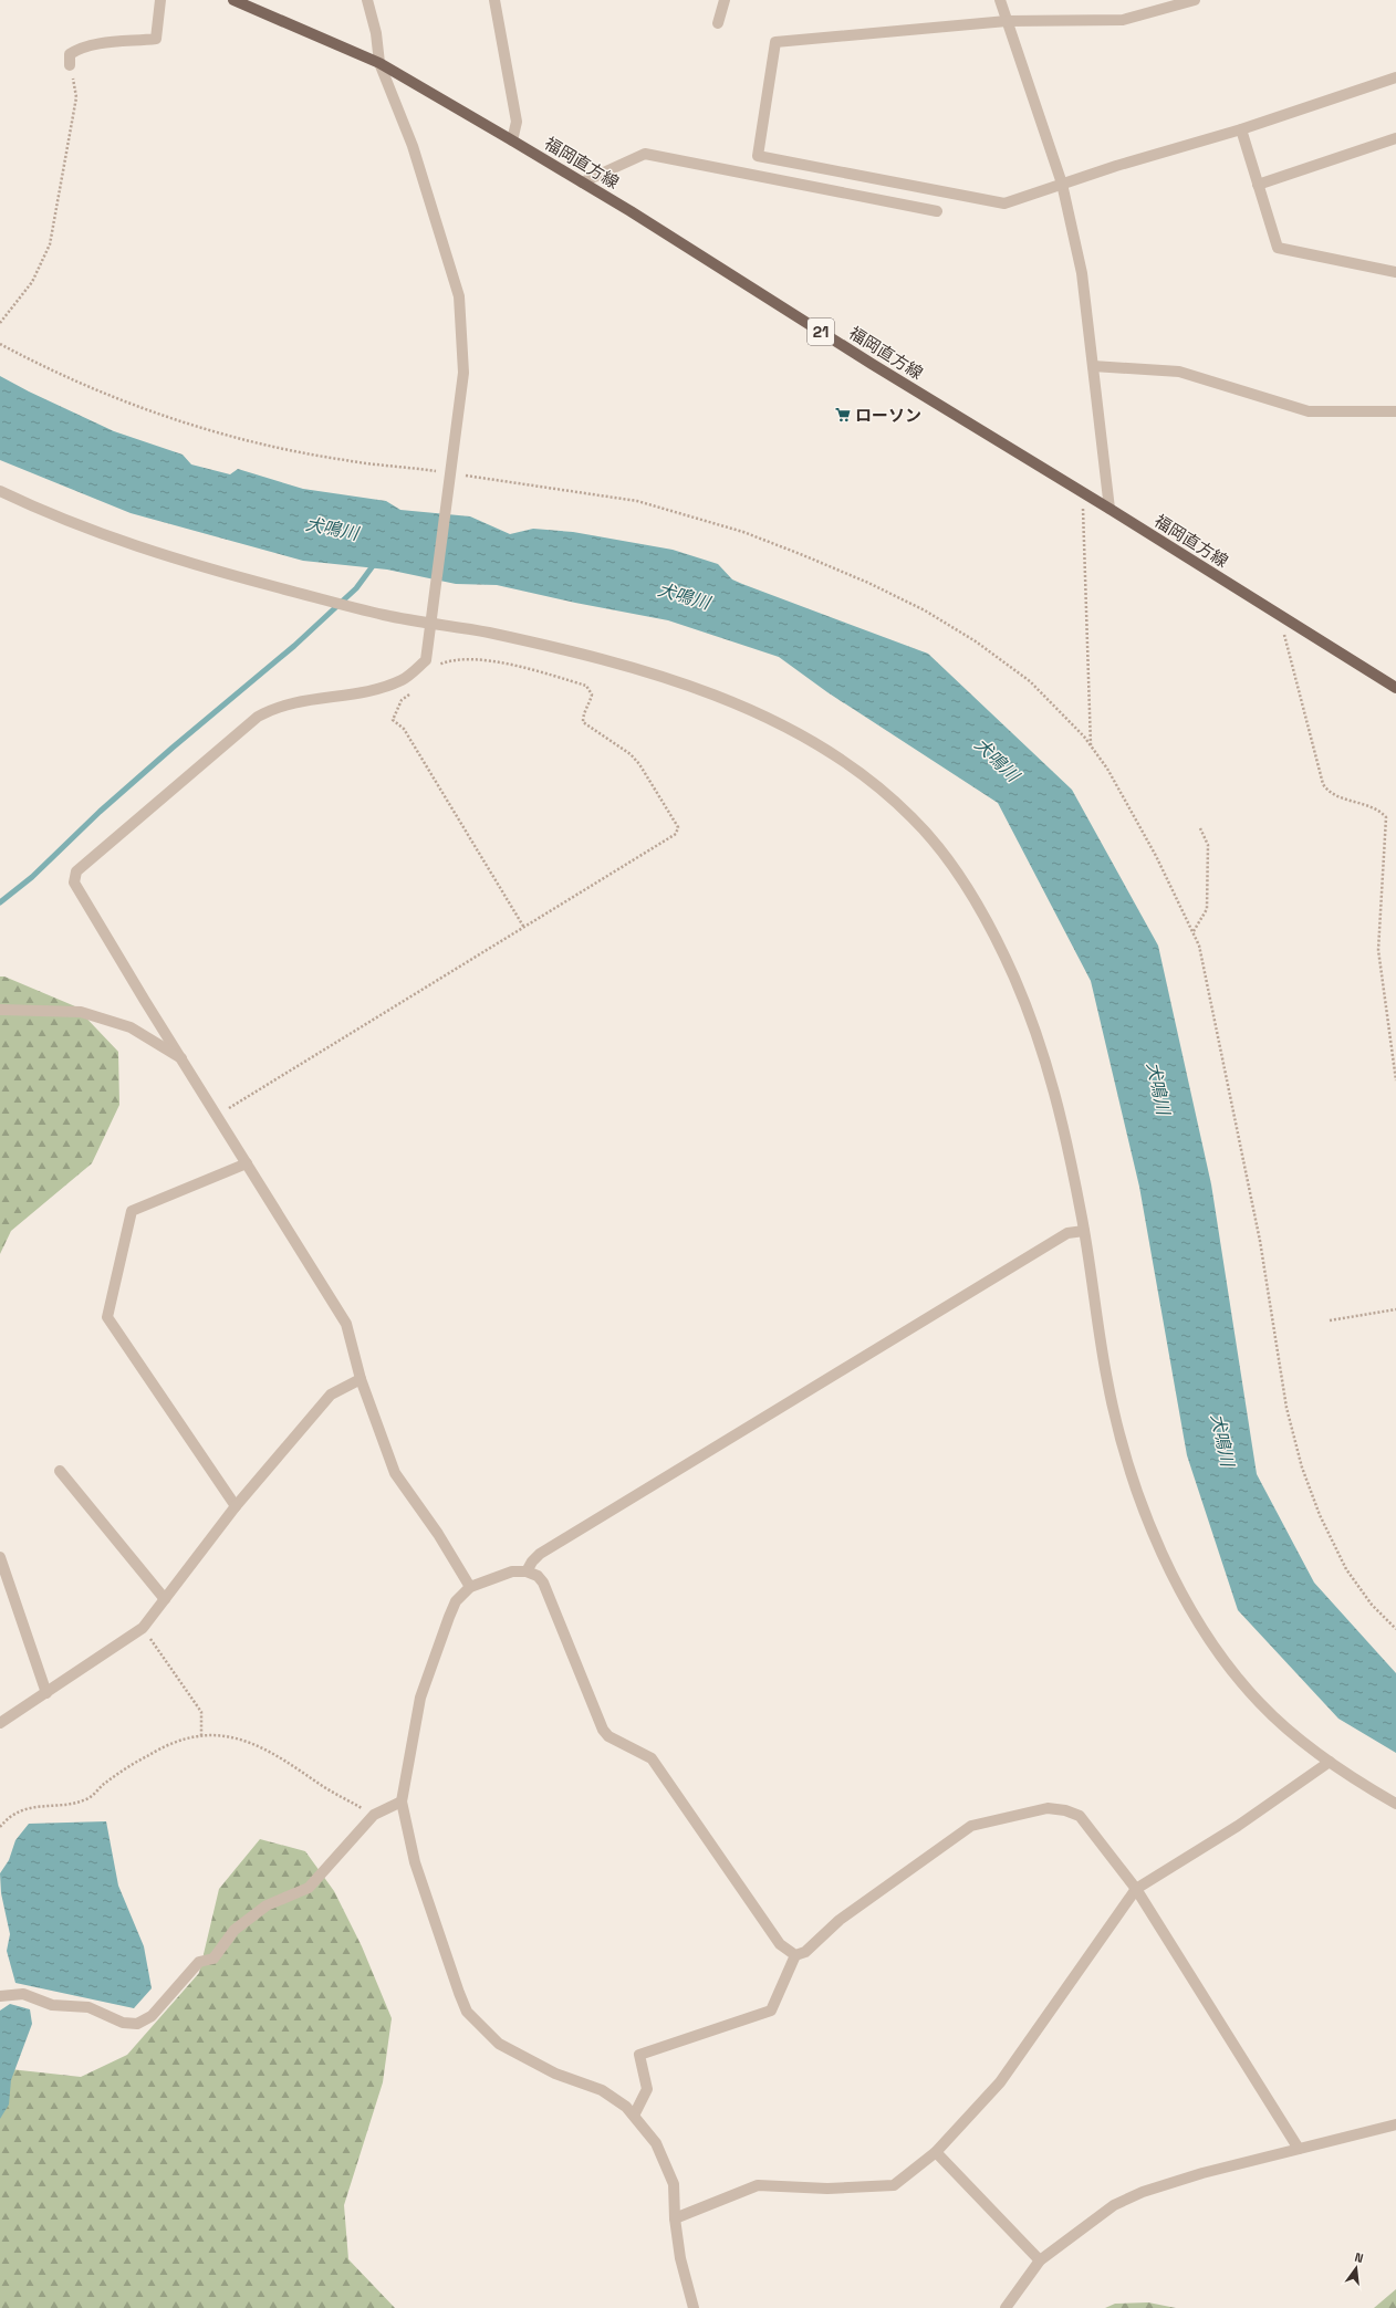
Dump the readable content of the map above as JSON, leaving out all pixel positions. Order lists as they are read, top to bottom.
{
  "streets": {
    "main road": ["福岡直方線", "21"]
  },
  "water": ["犬鳴川"],
  "places": {
    "supermarket": ["ローソン"]
  },
  "north": "top"
}
